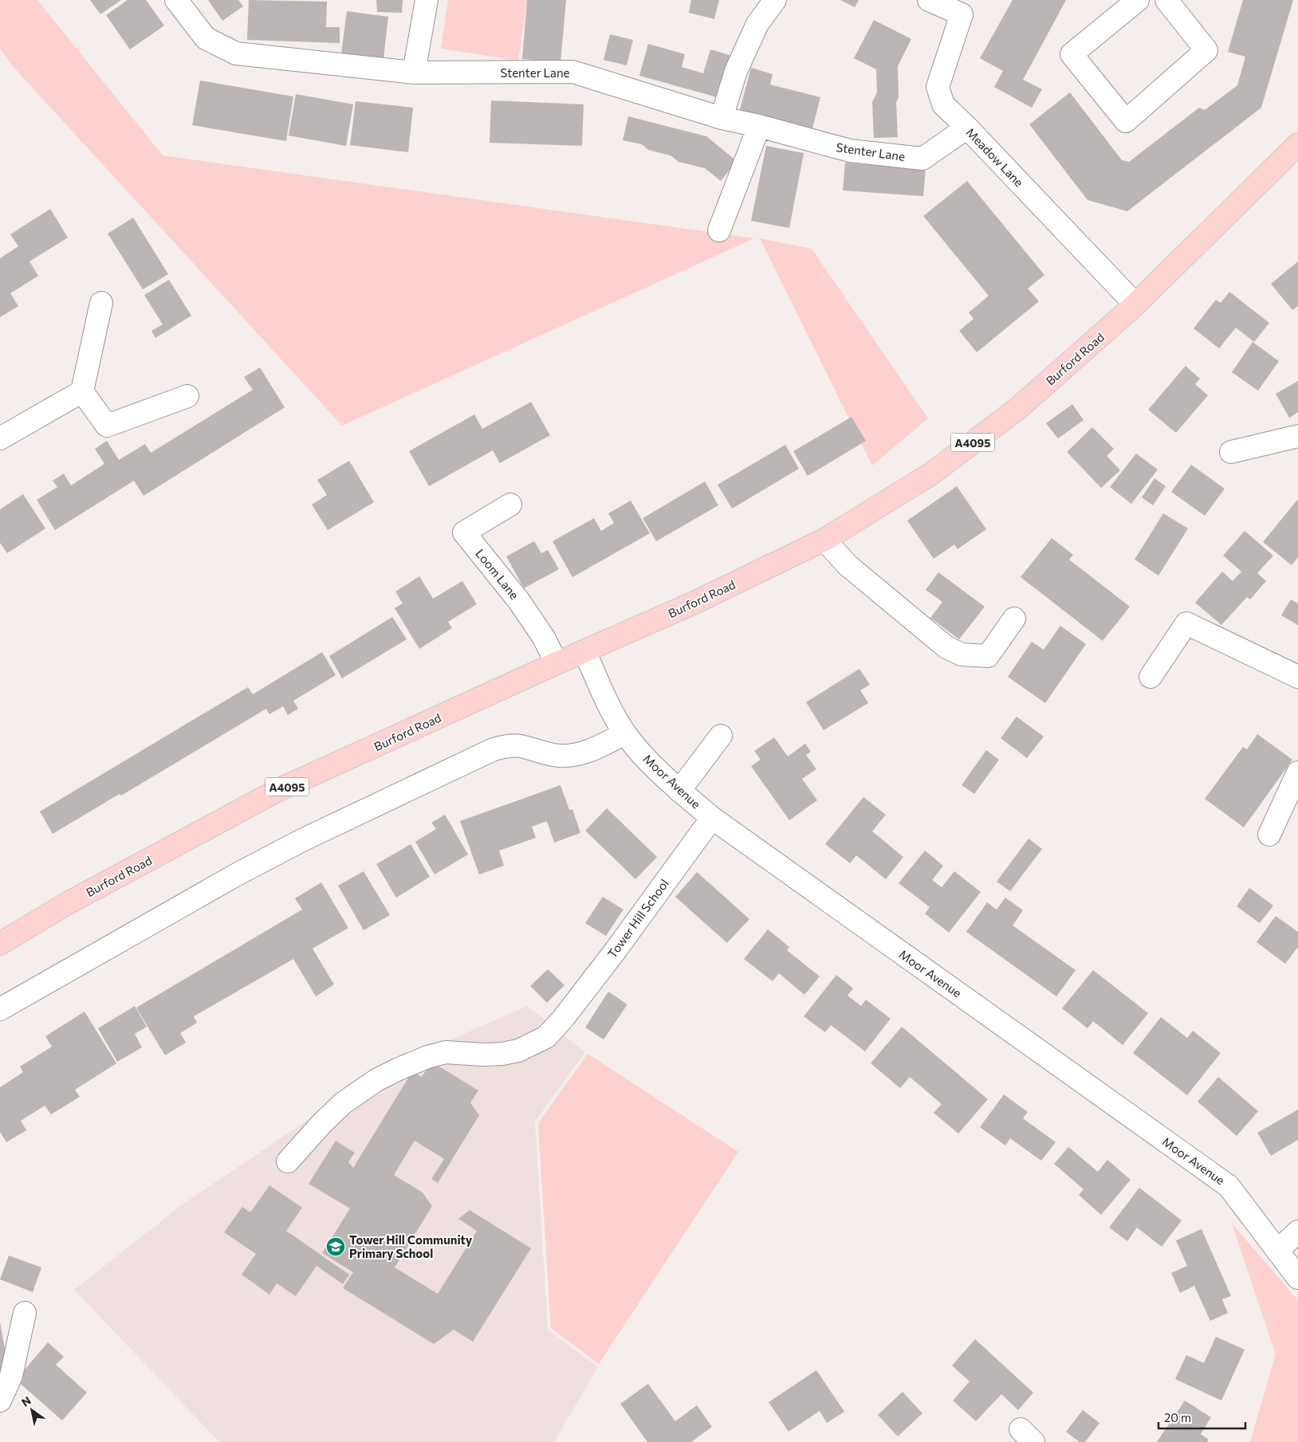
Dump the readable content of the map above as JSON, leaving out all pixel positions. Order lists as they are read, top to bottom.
{
  "streets": {
    "main road": ["Burford Road", "A4095"],
    "street": [
      "Stenter Lane",
      "Meadow Lane",
      "Loom Lane",
      "Moor Avenue",
      "Tower Hill School"
    ]
  },
  "crossings": [
    ["Stenter Lane", "Meadow Lane"],
    ["Meadow Lane", "Burford Road"],
    ["Burford Road", "Loom Lane"],
    ["Burford Road", "Moor Avenue"],
    ["Moor Avenue", "Tower Hill School"]
  ],
  "places": {
    "school or university": ["Tower Hill Community Primary School"]
  },
  "scale_bar": "20 m",
  "north": "top left"
}
